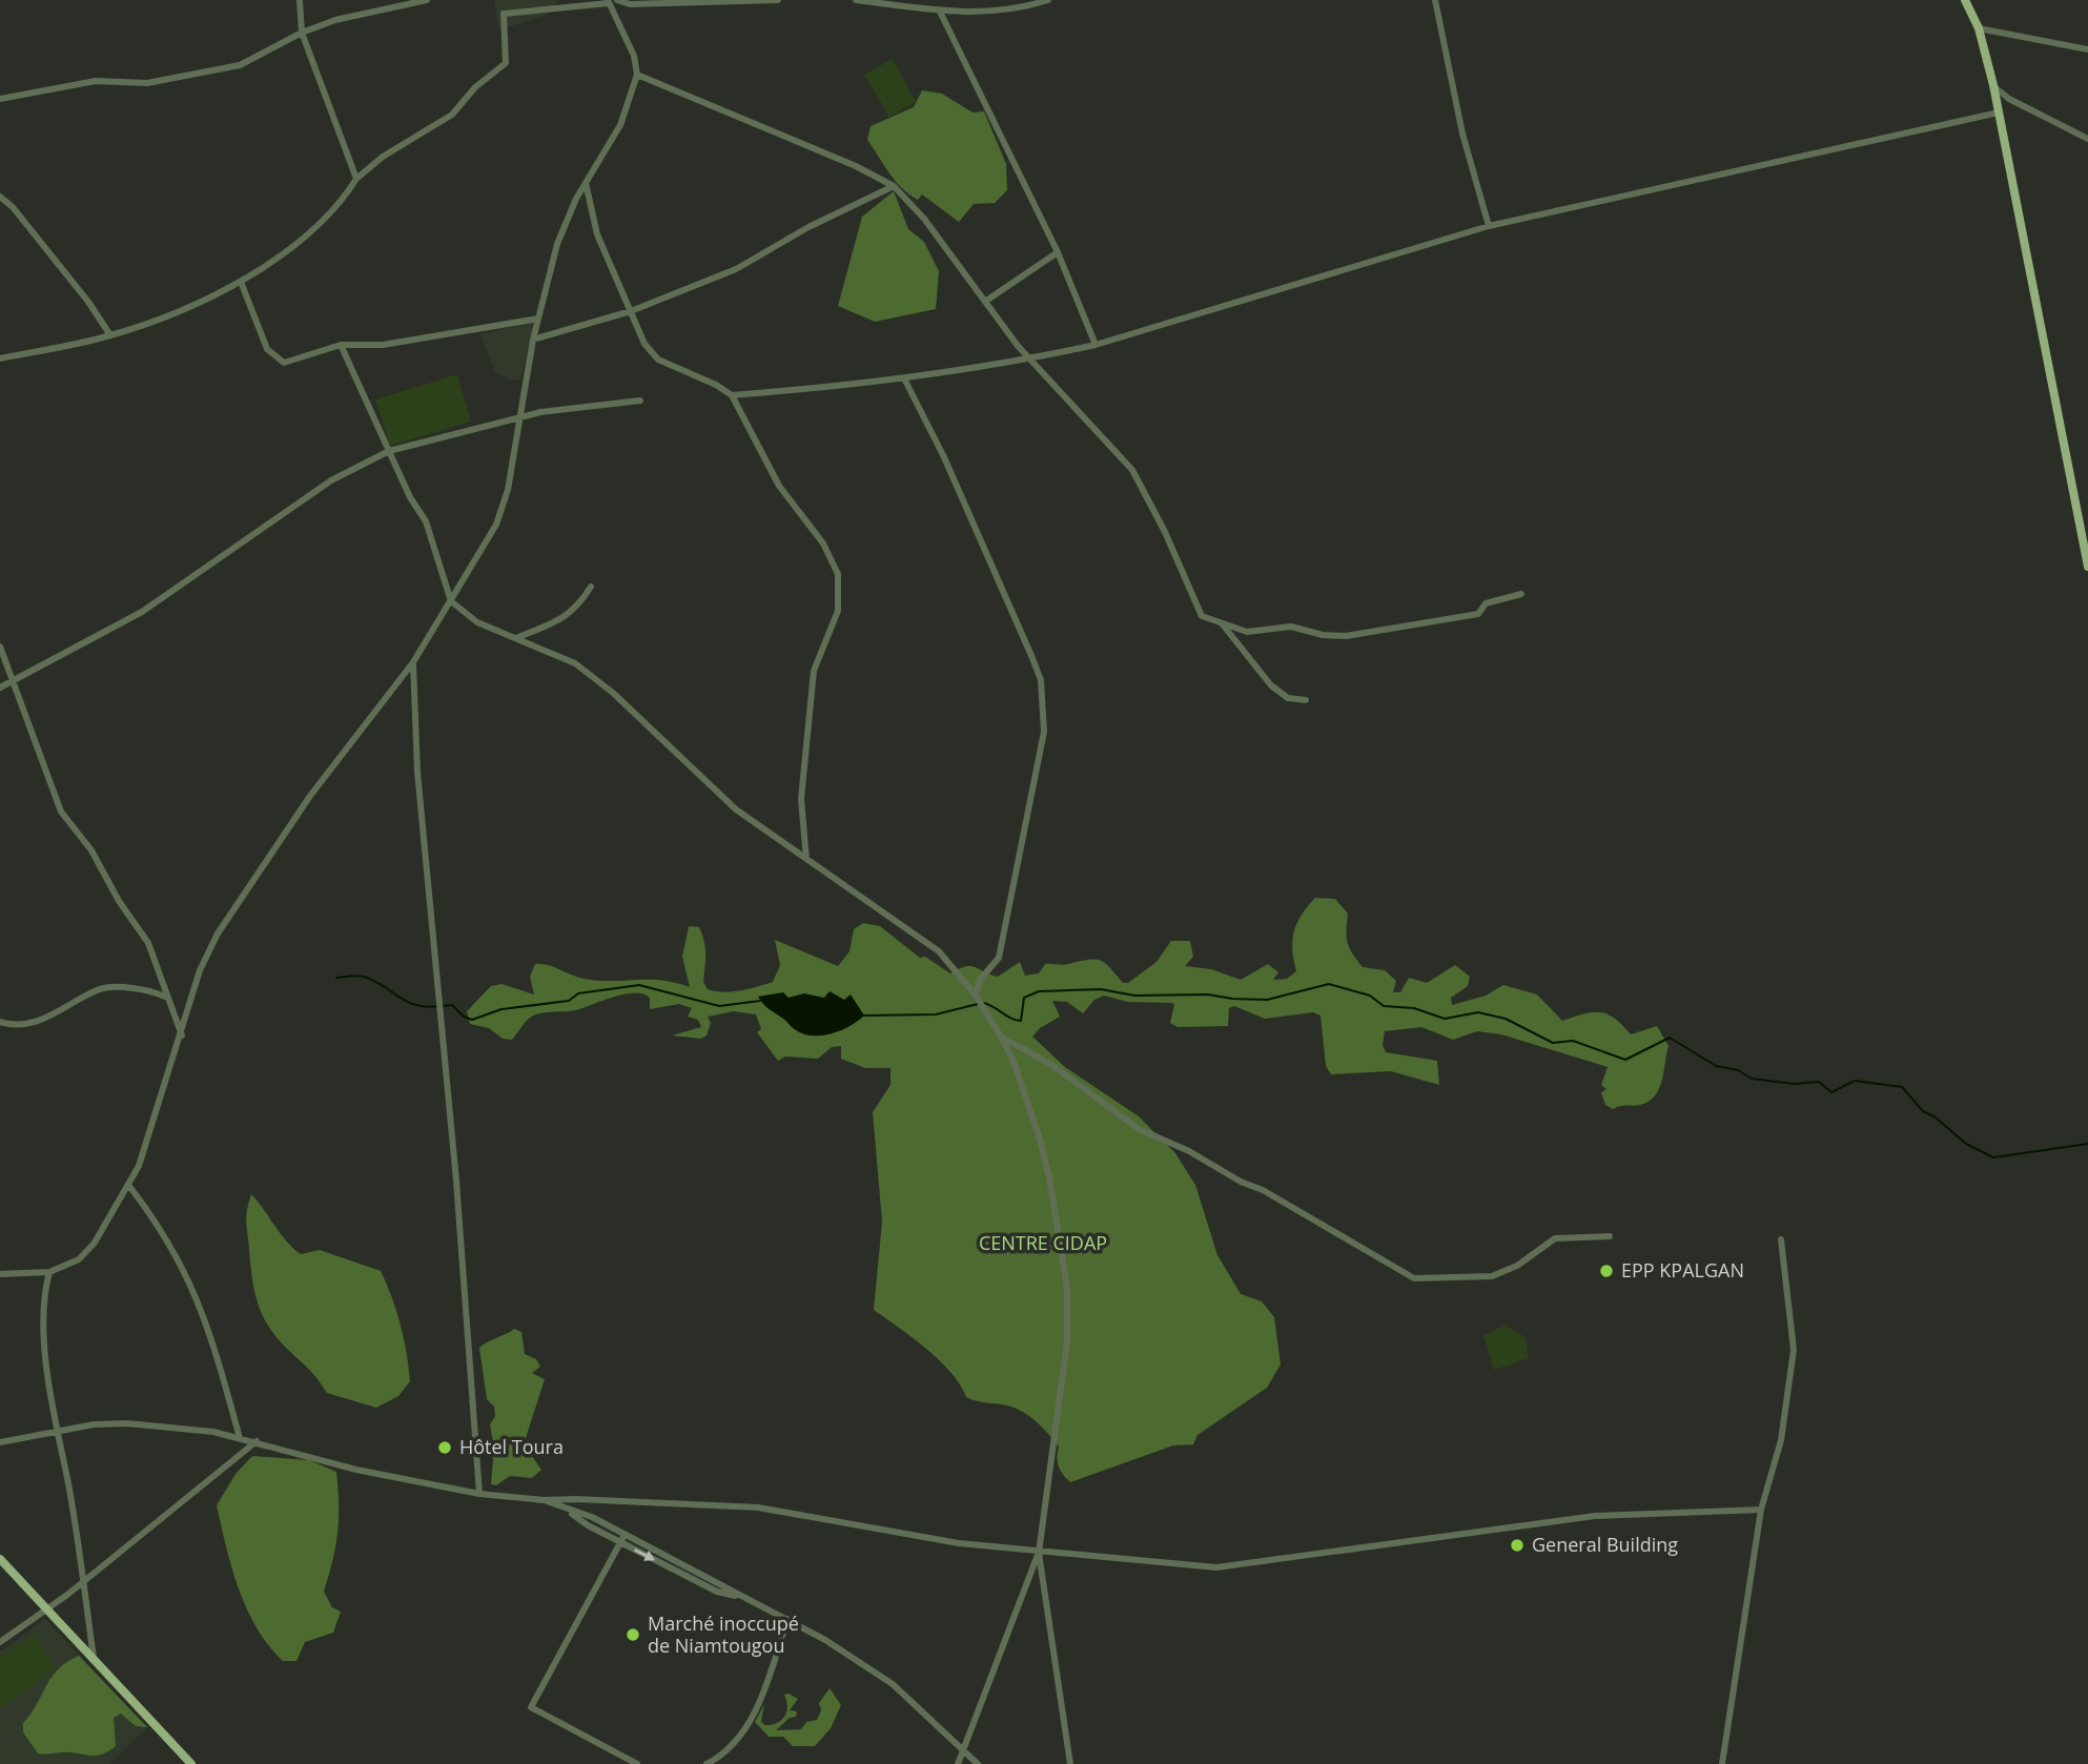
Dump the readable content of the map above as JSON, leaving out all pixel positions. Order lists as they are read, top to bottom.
{
  "parks": ["CENTRE CIDAP"],
  "places": [
    "EPP KPALGAN",
    "Hôtel Toura",
    "General Building",
    "Marché inoccupé de Niamtougou"
  ]
}
